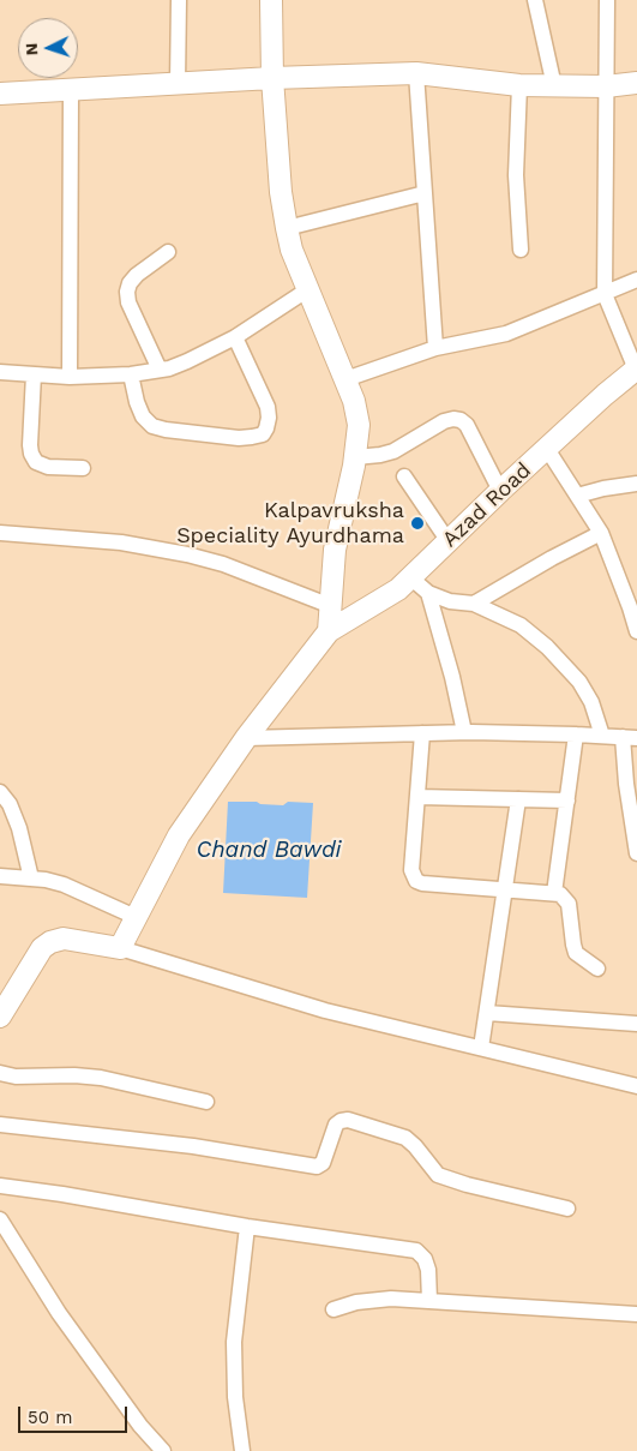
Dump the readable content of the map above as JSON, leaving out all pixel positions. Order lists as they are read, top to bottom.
{
  "streets": {
    "street": ["Azad Road"]
  },
  "water": ["Chand Bawdi"],
  "places": ["Kalpavruksha Speciality Ayurdhama"],
  "scale_bar": "50 m",
  "north": "left"
}
